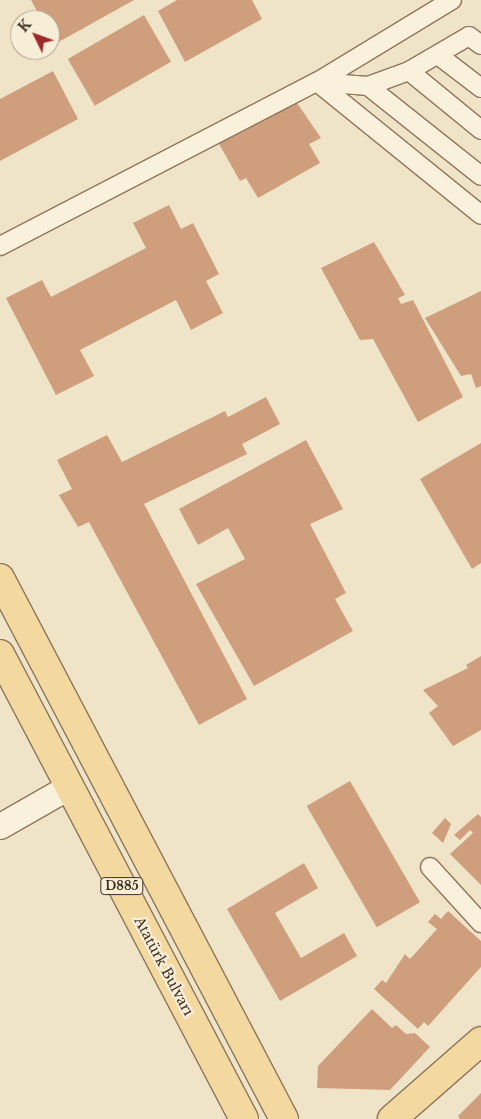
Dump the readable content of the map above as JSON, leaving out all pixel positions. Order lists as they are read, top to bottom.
{
  "streets": {
    "main road": ["D885", "Atatürk Bulvarı"]
  },
  "north": "top left"
}
